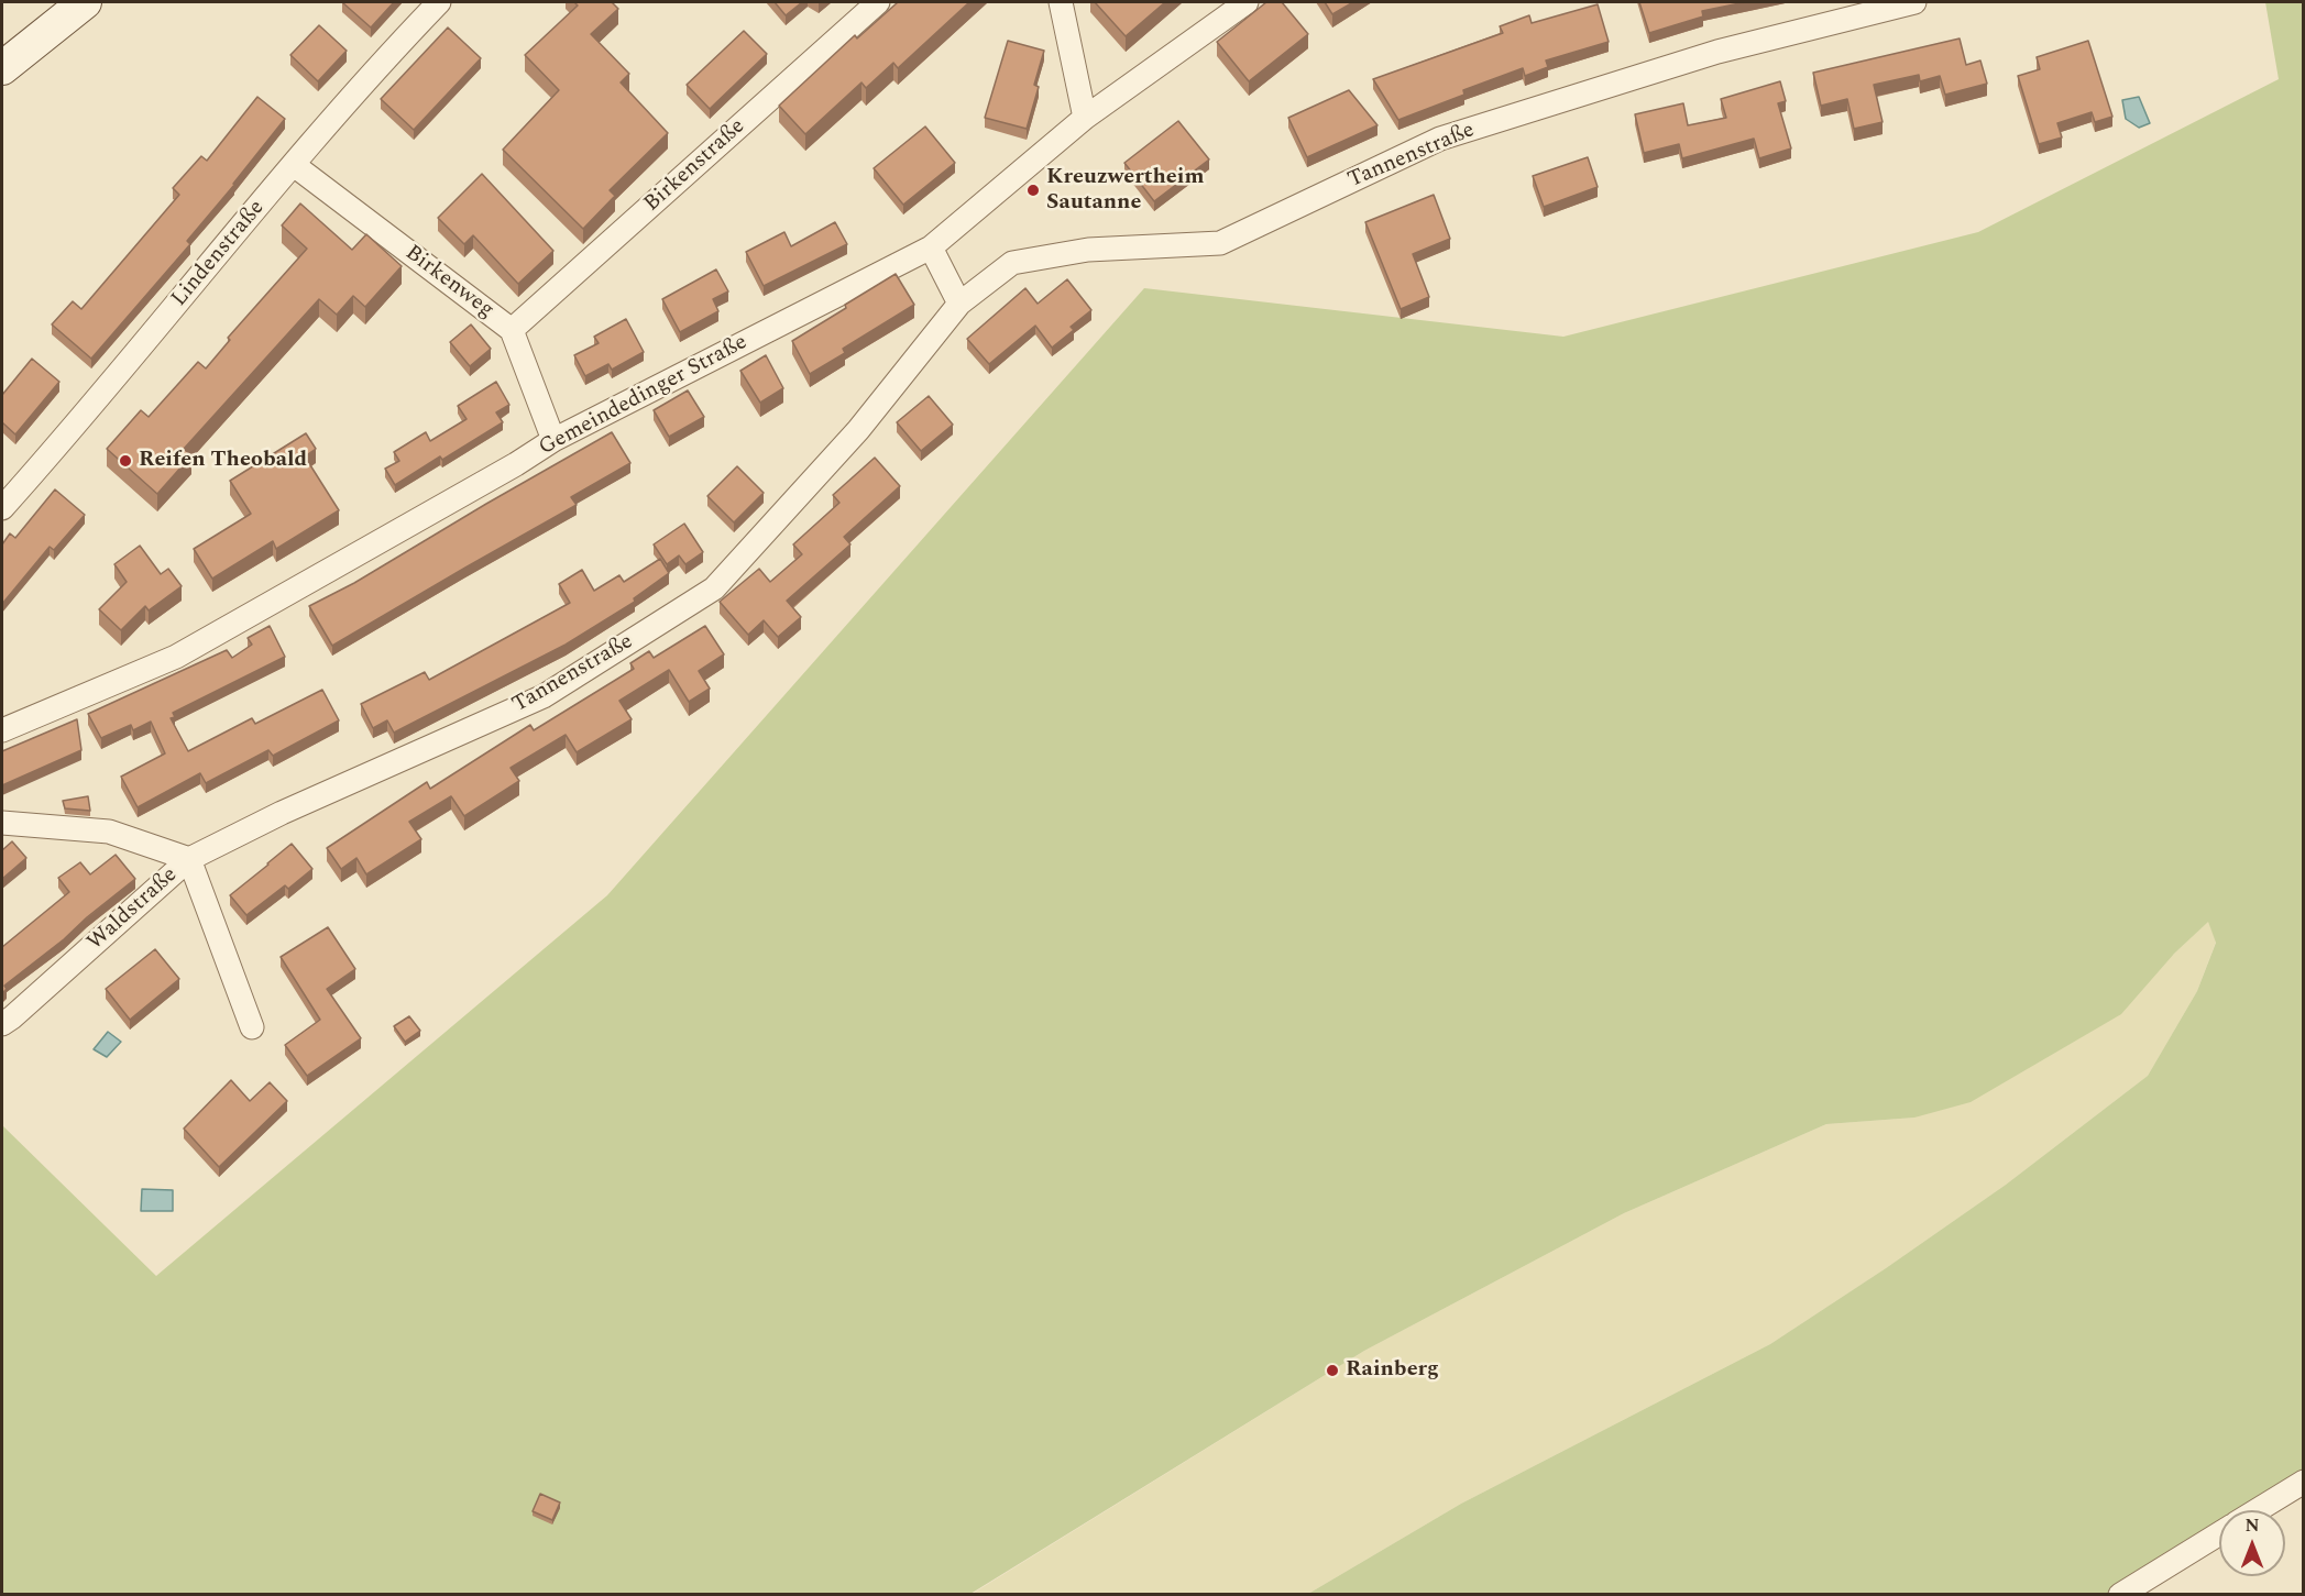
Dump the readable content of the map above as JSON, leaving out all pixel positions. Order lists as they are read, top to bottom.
{
  "streets": {
    "street": [
      "Tannenstraße",
      "Birkenstraße",
      "Lindenstraße",
      "Birkenweg",
      "Gemeindedinger Straße",
      "Waldstraße"
    ]
  },
  "crossings": [
    ["Tannenstraße", "Waldstraße"],
    ["Birkenstraße", "Birkenweg"],
    ["Lindenstraße", "Birkenweg"],
    ["Birkenweg", "Gemeindedinger Straße"]
  ],
  "places": ["Kreuzwertheim Sautanne", "Reifen Theobald", "Rainberg"],
  "north": "top"
}
